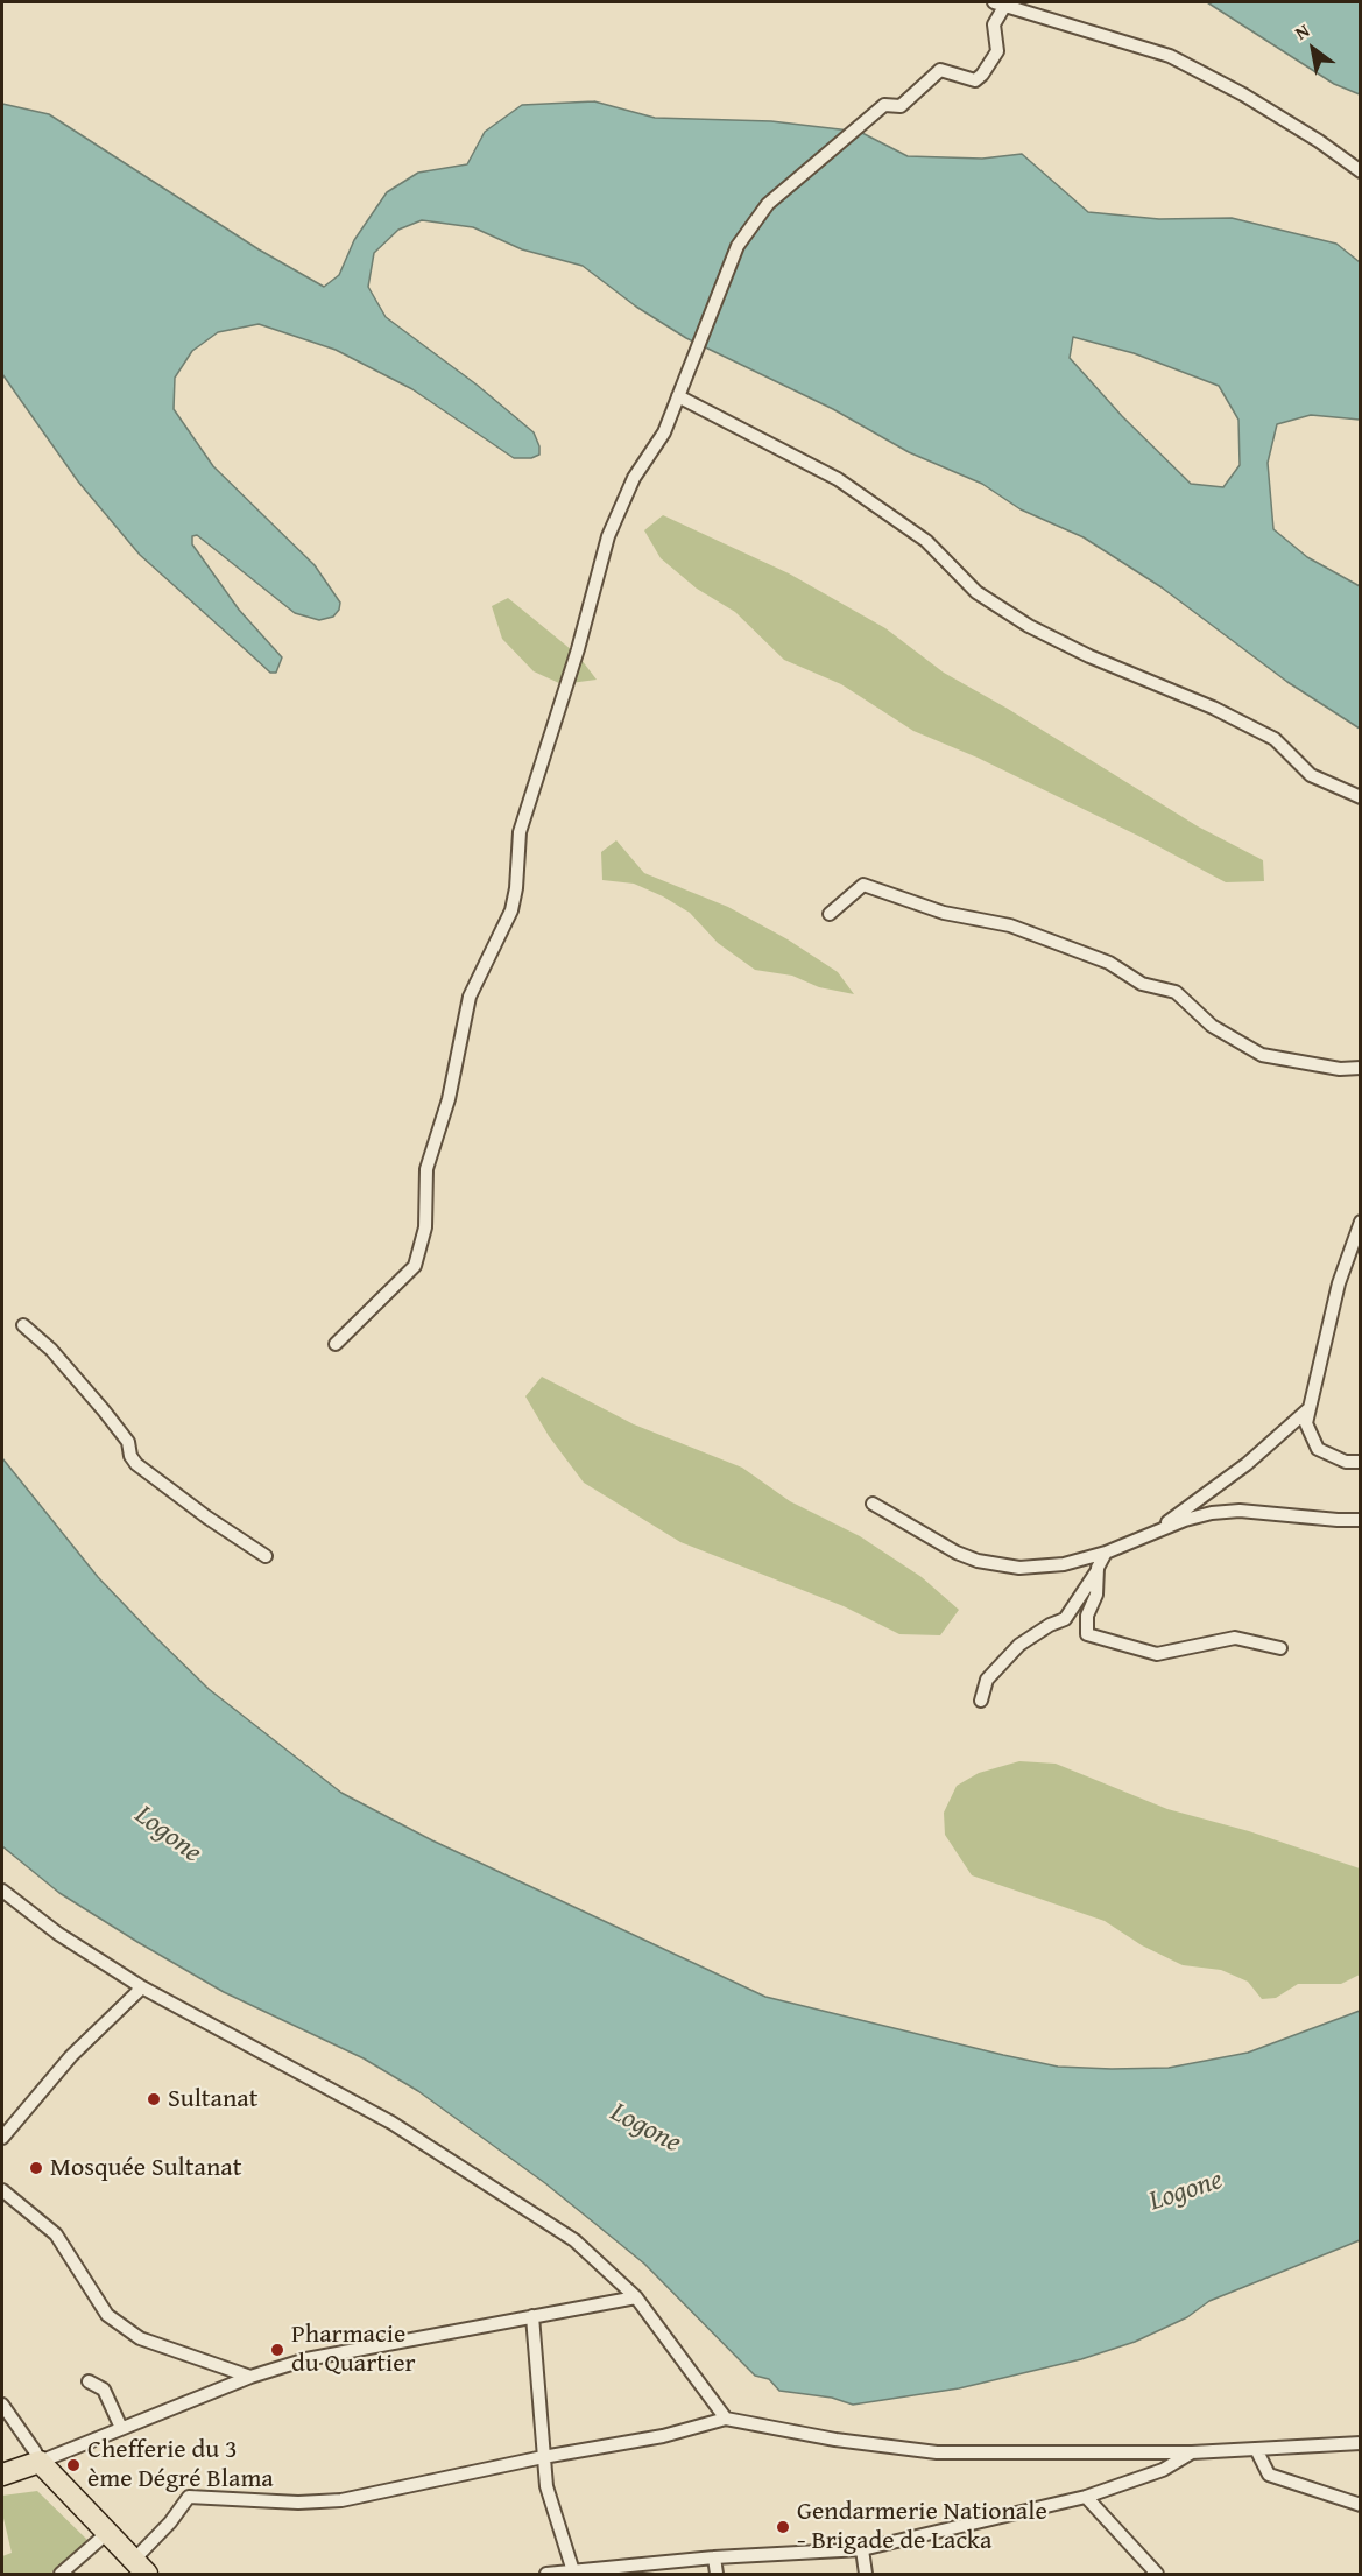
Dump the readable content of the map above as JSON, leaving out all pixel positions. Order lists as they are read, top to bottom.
{
  "water": ["Logone"],
  "places": [
    "Sultanat",
    "Mosquée Sultanat",
    "Pharmacie du Quartier",
    "Chefferie du 3 ème Dégré Blama",
    "Gendarmerie Nationale - Brigade de Lacka"
  ],
  "north": "top left"
}
